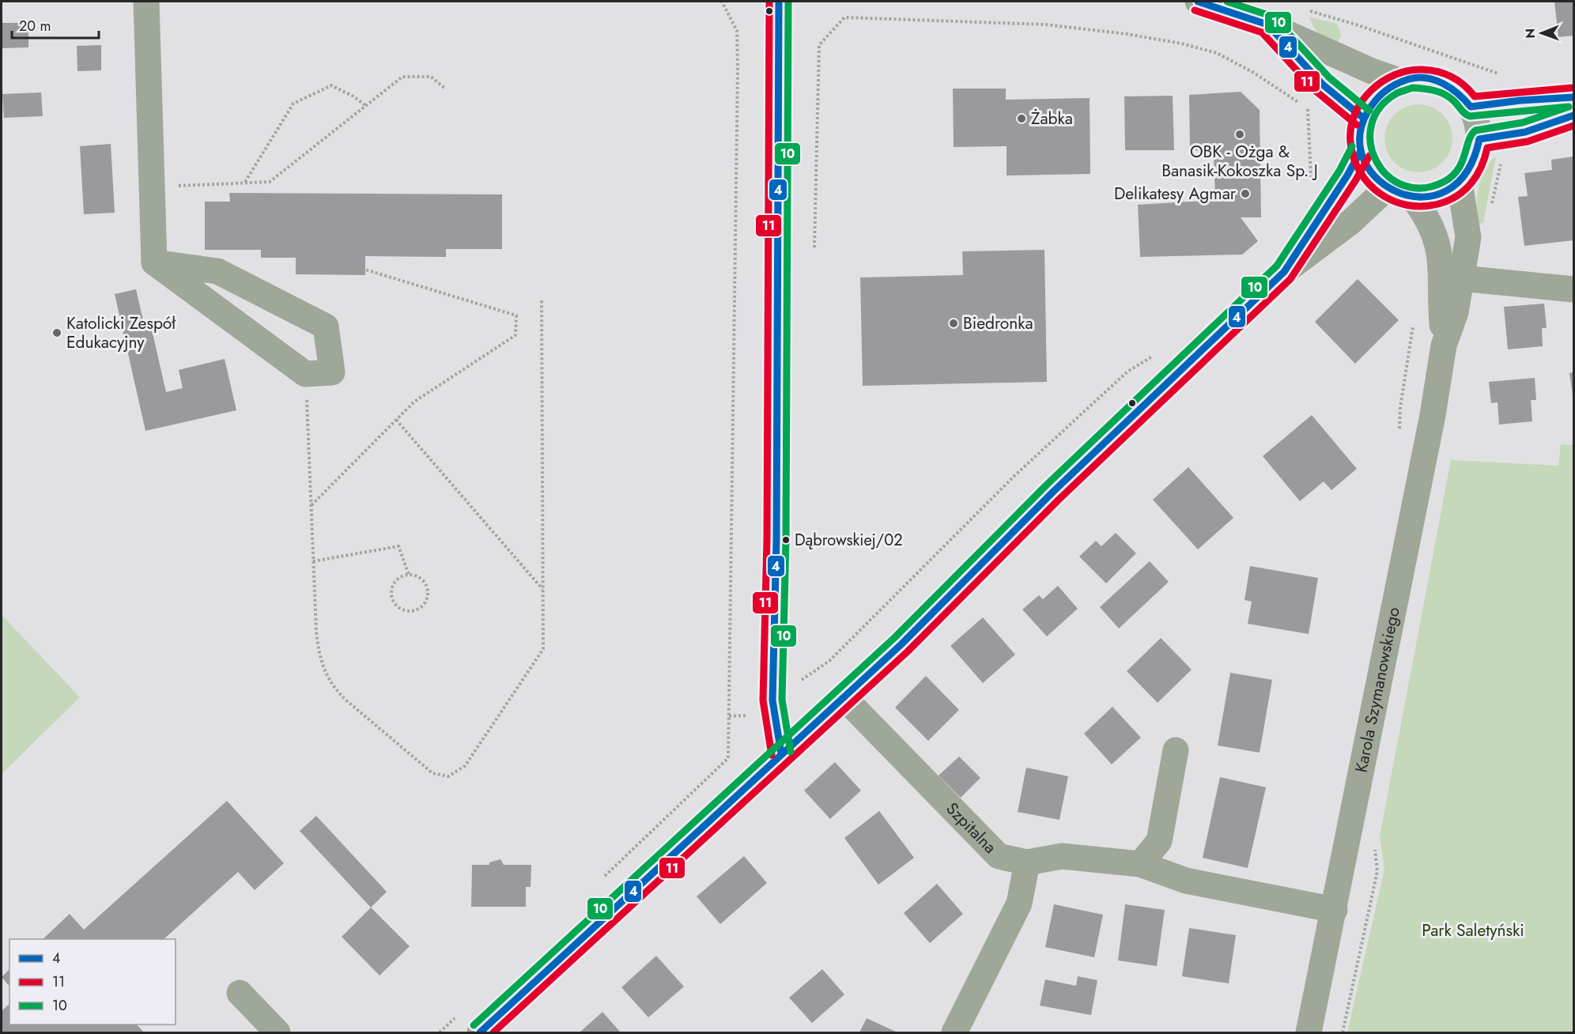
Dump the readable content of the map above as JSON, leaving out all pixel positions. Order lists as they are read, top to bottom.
{
  "streets": {
    "street": ["Karola Szymanowskiego", "Szpitalna"]
  },
  "crossings": [
    ["Karola Szymanowskiego", "Szpitalna"]
  ],
  "parks": ["Park Saletyński"],
  "places": [
    "Żabka",
    "OBK - Ożga & Banasik-Kokoszka Sp. J",
    "Delikatesy Agmar",
    "Biedronka",
    "Katolicki Zespół Edukacyjny",
    "Dąbrowskiej/02"
  ],
  "lines": ["transit line 4", "transit line 11", "transit line 10"],
  "legend": ["4", "11", "10"],
  "scale_bar": "20 m",
  "north": "left"
}
